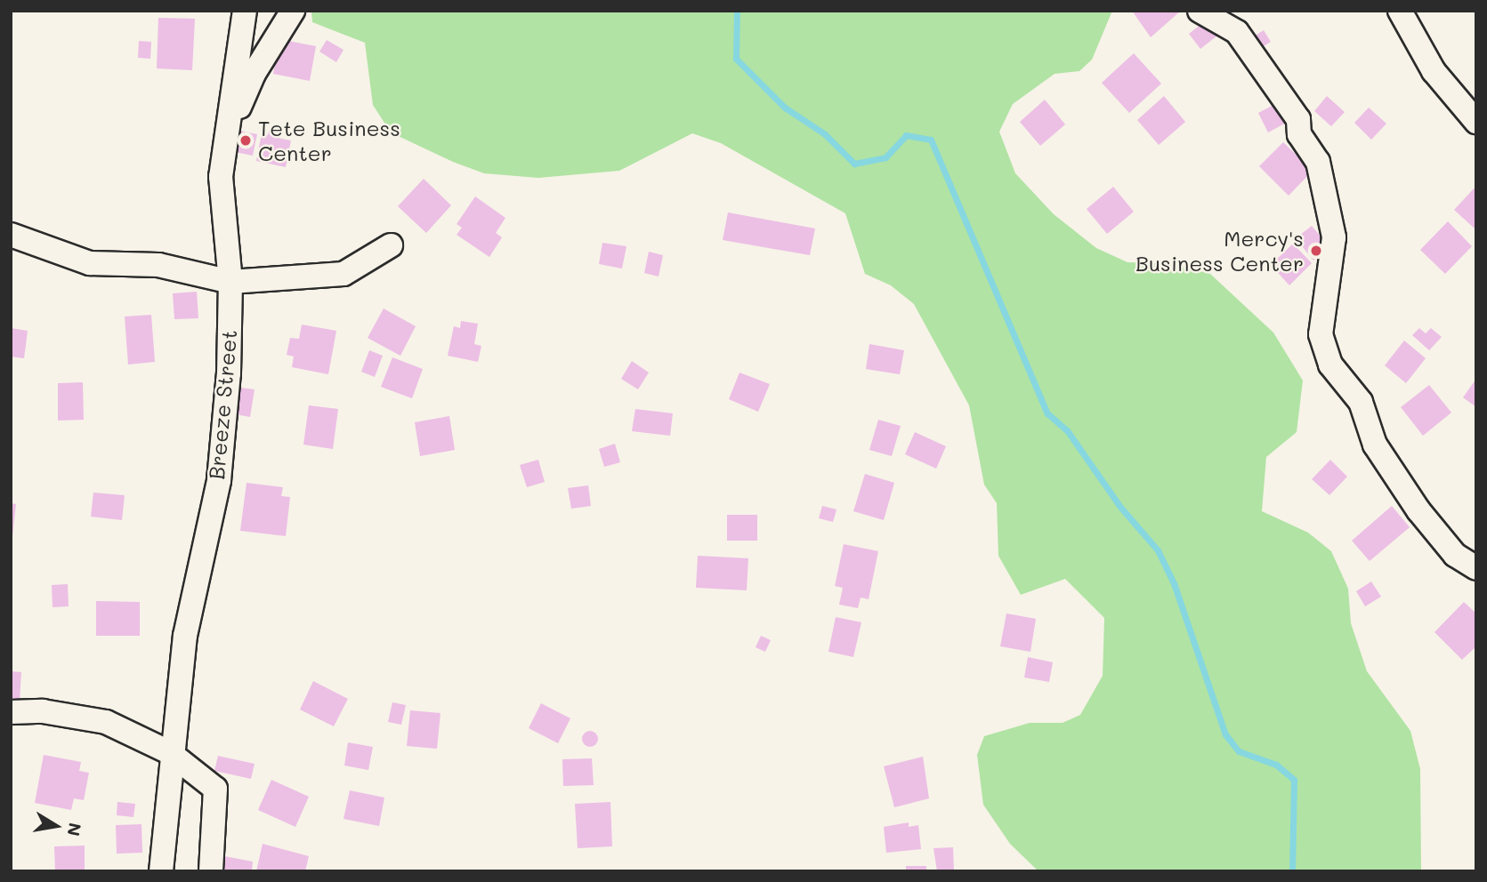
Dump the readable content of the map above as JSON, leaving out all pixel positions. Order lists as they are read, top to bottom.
{
  "streets": {
    "street": ["Breeze Street"]
  },
  "places": ["Tete Business Center", "Mercy's Business Center"],
  "north": "right"
}
